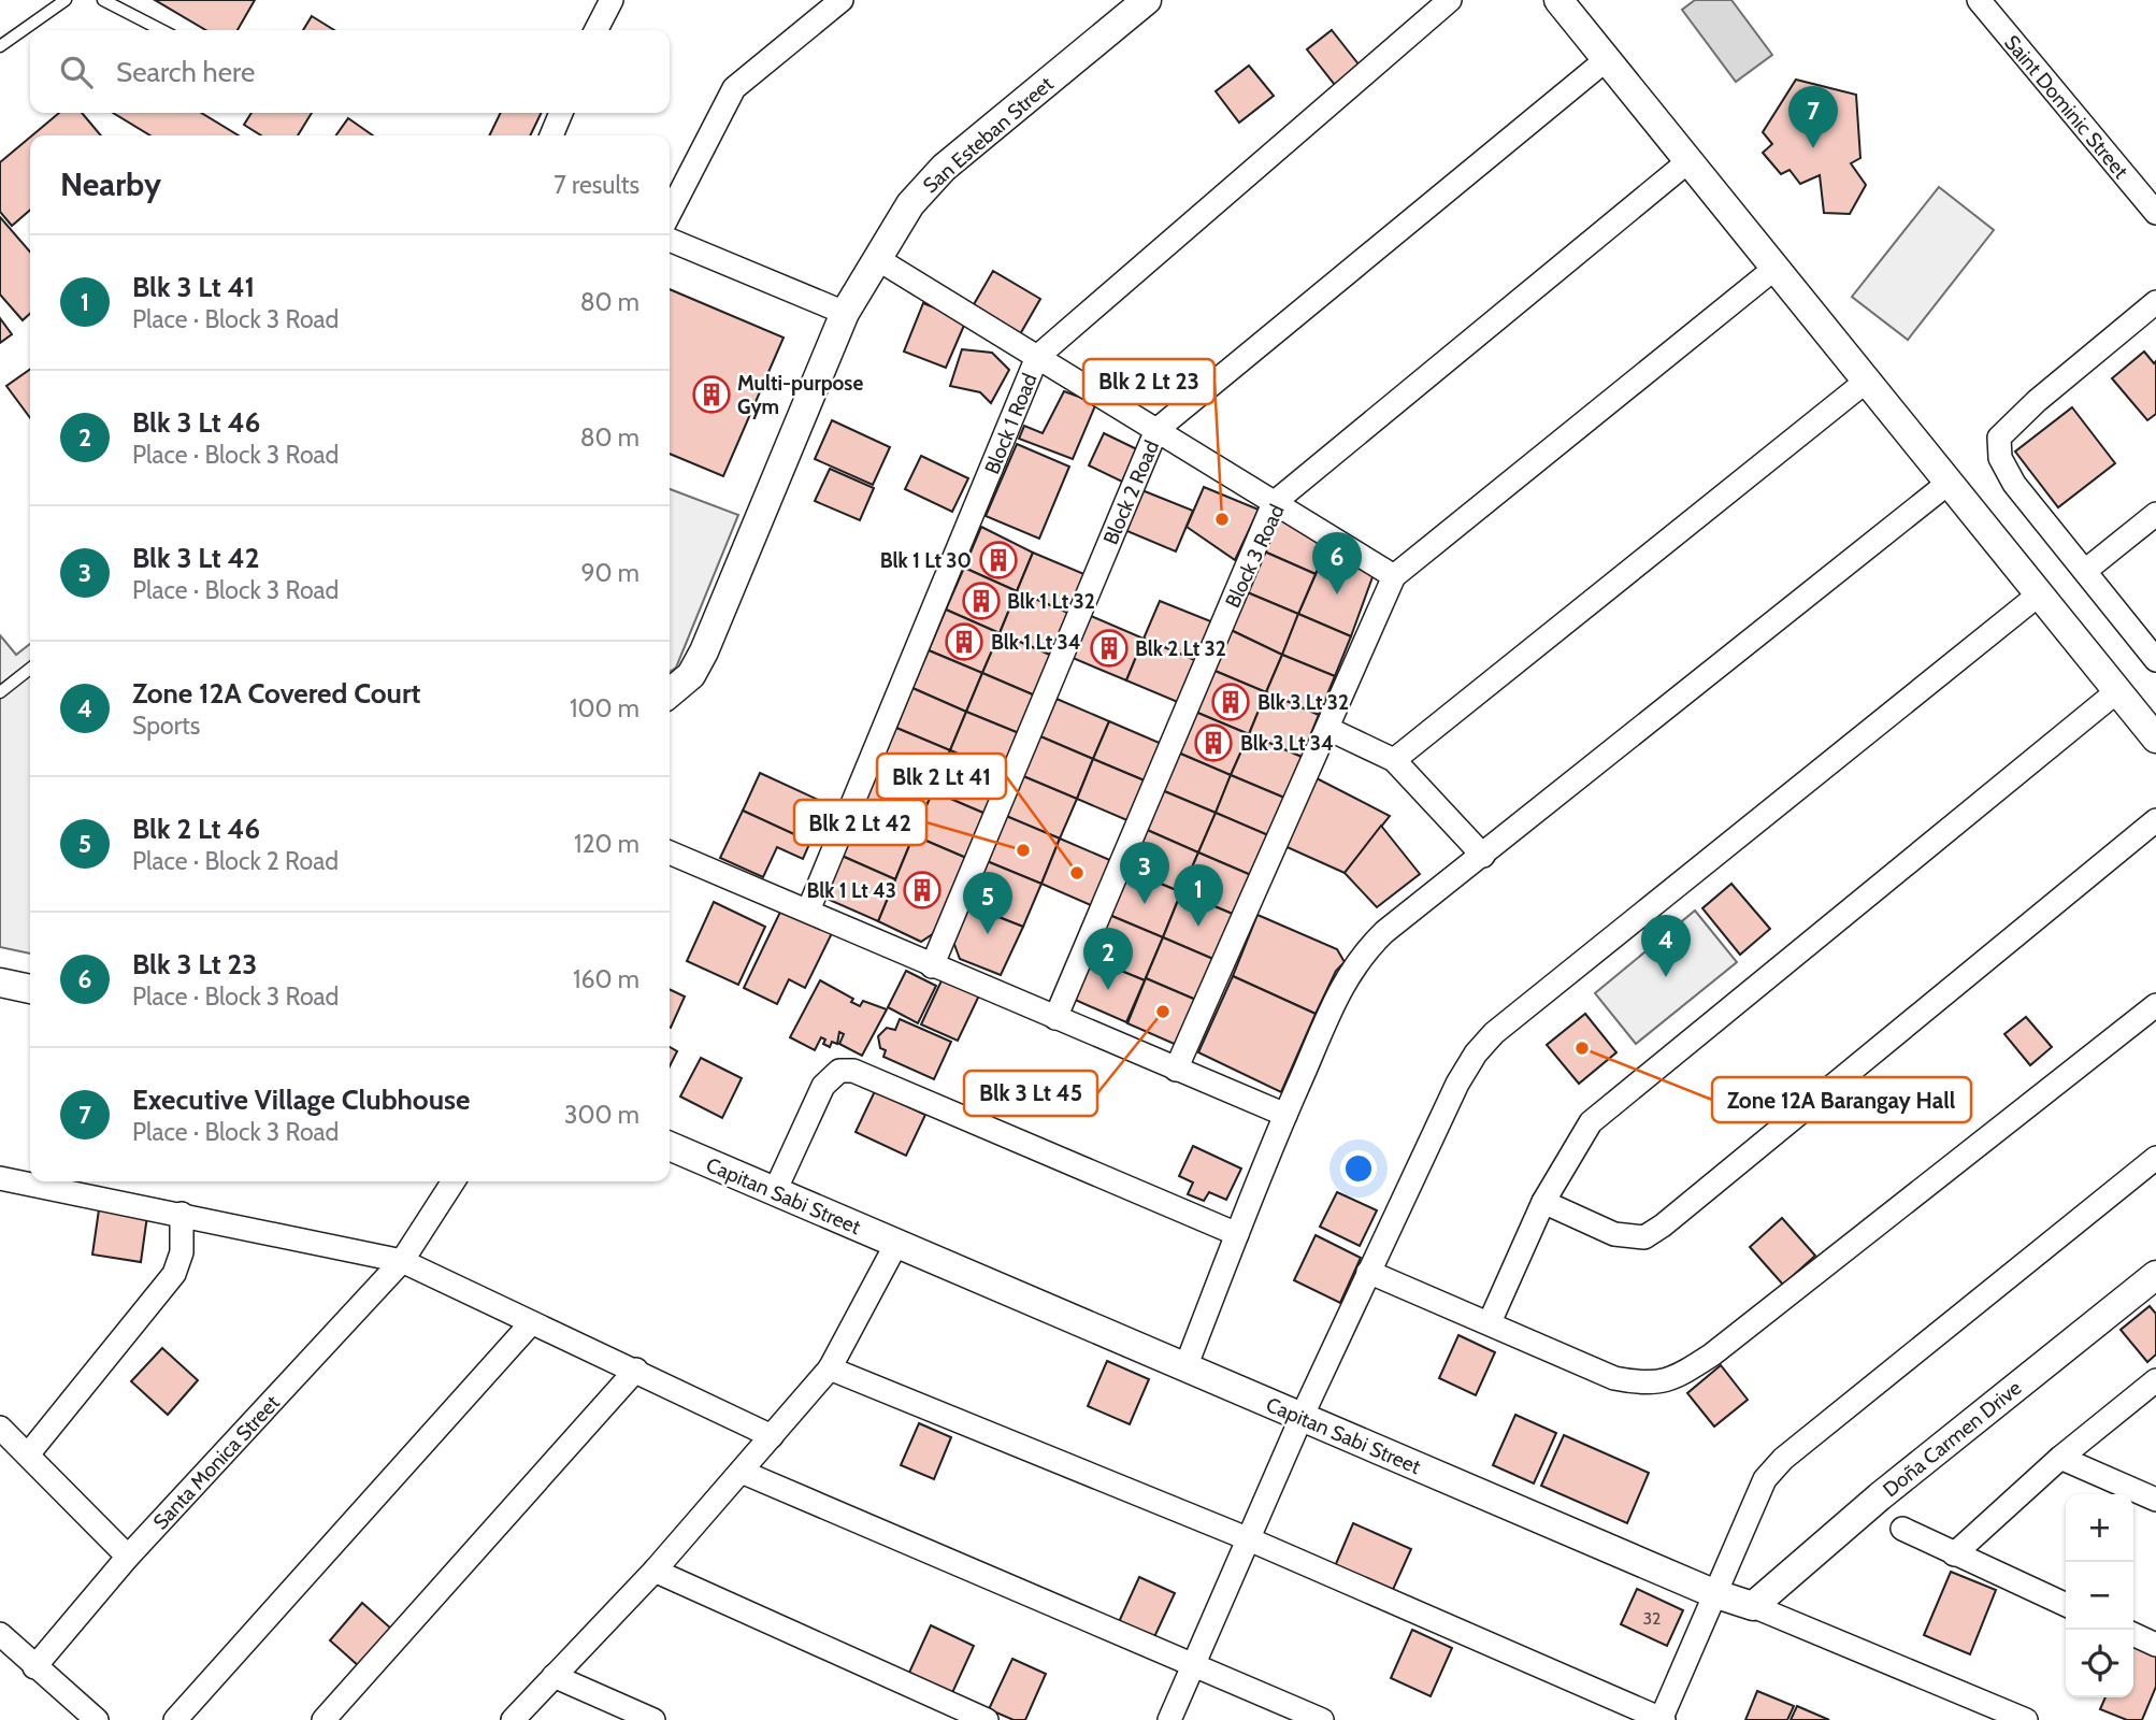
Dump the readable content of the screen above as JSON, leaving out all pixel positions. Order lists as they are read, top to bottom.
{
  "streets": {
    "street": [
      "Saint Dominic Street",
      "San Esteban Street",
      "Block 1 Road",
      "Block 2 Road",
      "Block 3 Road",
      "Capitan Sabi Street",
      "Doña Carmen Drive",
      "Santa Monica Street"
    ]
  },
  "crossings": [
    ["Capitan Sabi Street", "Doña Carmen Drive"]
  ],
  "places": {
    "building": [
      "Multi-purpose Gym",
      "Blk 1 Lt 30",
      "Blk 1 Lt 32",
      "Blk 1 Lt 34",
      "Blk 2 Lt 32",
      "Blk 3 Lt 32",
      "Blk 3 Lt 34",
      "Blk 1 Lt 43"
    ],
    "other": [
      "Blk 2 Lt 23",
      "Blk 2 Lt 42",
      "Blk 2 Lt 41",
      "Blk 3 Lt 45",
      "Zone 12A Barangay Hall"
    ]
  },
  "house_numbers": ["32"],
  "page": {
    "search": "Search here",
    "pins": [
      "7",
      "6",
      "3",
      "1",
      "5",
      "4",
      "2"
    ],
    "heading": ["Nearby", "7 results"],
    "list": [
      {
        "mark": "1",
        "name": "Blk 3 Lt 41",
        "note": "Place · Block 3 Road",
        "value": "80 m"
      },
      {
        "mark": "2",
        "name": "Blk 3 Lt 46",
        "note": "Place · Block 3 Road",
        "value": "80 m"
      },
      {
        "mark": "3",
        "name": "Blk 3 Lt 42",
        "note": "Place · Block 3 Road",
        "value": "90 m"
      },
      {
        "mark": "4",
        "name": "Zone 12A Covered Court",
        "note": "Sports",
        "value": "100 m"
      },
      {
        "mark": "5",
        "name": "Blk 2 Lt 46",
        "note": "Place · Block 2 Road",
        "value": "120 m"
      },
      {
        "mark": "6",
        "name": "Blk 3 Lt 23",
        "note": "Place · Block 3 Road",
        "value": "160 m"
      },
      {
        "mark": "7",
        "name": "Executive Village Clubhouse",
        "note": "Place · Block 3 Road",
        "value": "300 m"
      }
    ],
    "map_buttons": ["+", "−"]
  }
}
